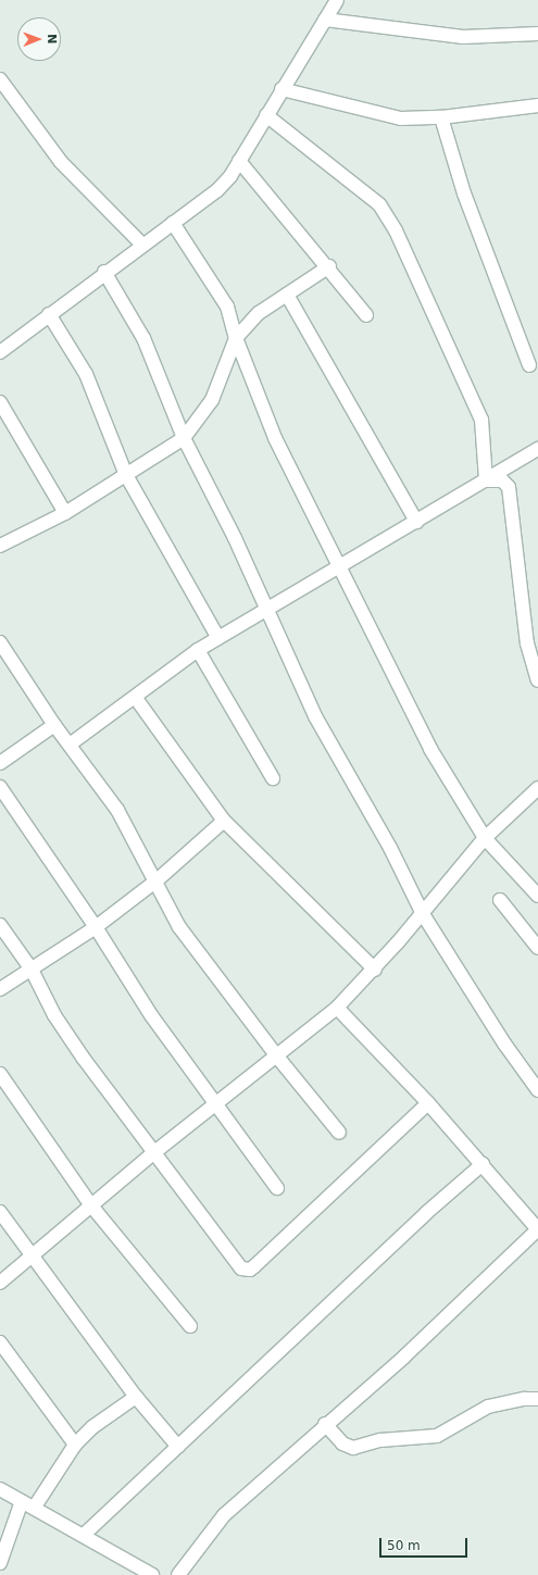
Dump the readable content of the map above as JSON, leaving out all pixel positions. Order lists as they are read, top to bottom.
{
  "scale_bar": "50 m",
  "north": "right"
}
